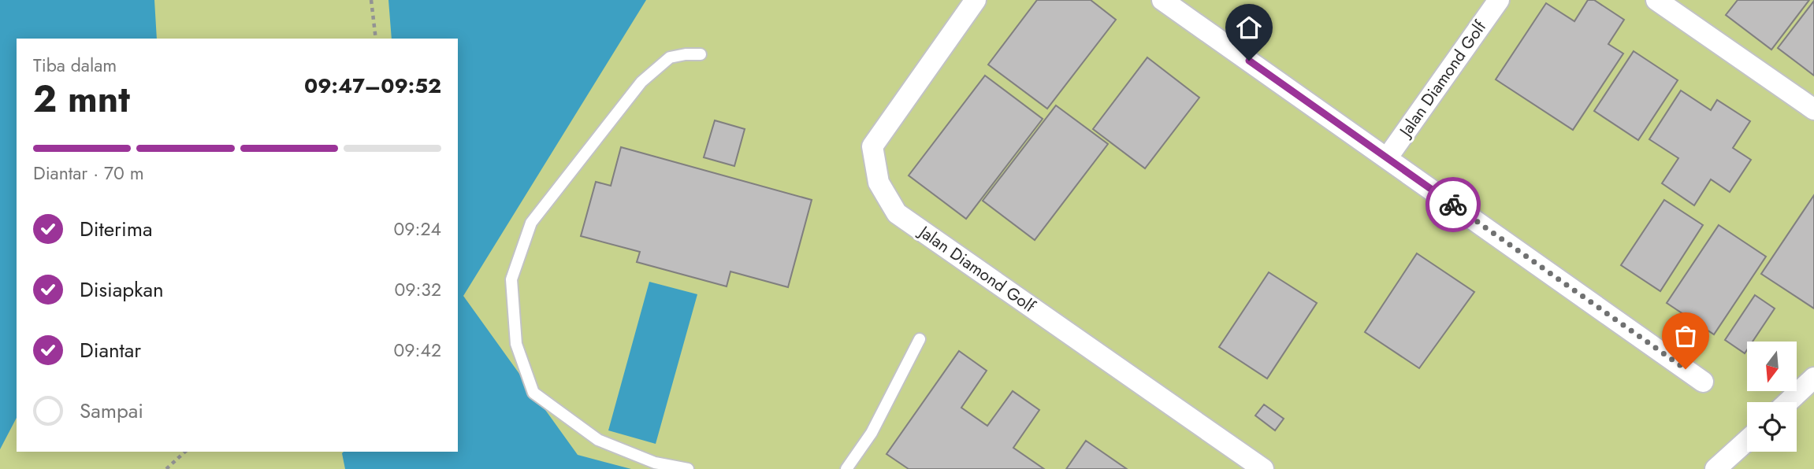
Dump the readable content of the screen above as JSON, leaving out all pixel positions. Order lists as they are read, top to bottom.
{
  "streets": {
    "street": ["Jalan Diamond Golf"]
  },
  "north": "bottom",
  "page": {
    "heading": ["2 mnt", "Tiba dalam", "09:47–09:52"],
    "bar": "Diantar · 70 m",
    "list": [
      ["Diterima", "09:24"],
      ["Disiapkan", "09:32"],
      ["Diantar", "09:42"],
      "Sampai"
    ]
  }
}
